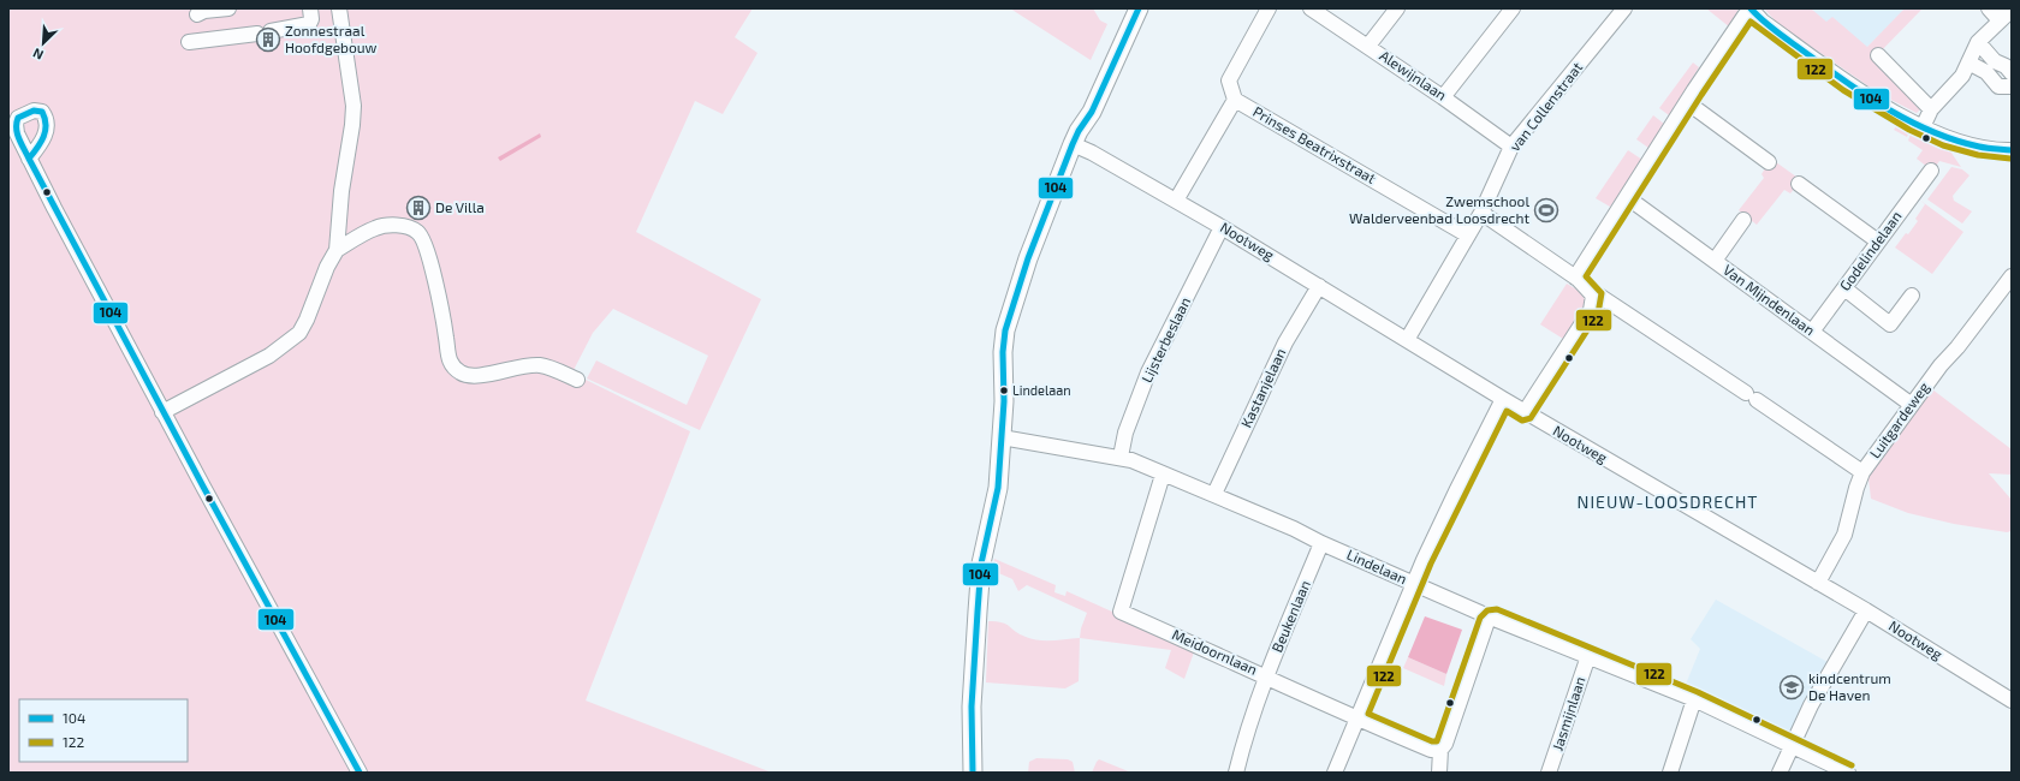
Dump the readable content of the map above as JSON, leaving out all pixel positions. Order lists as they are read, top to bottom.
{
  "streets": {
    "street": [
      "Alewijnlaan",
      "van Collenstraat",
      "Prinses Beatrixstraat",
      "Nootweg",
      "Godelindelaan",
      "Van Mijndenlaan",
      "Lijsterbeslaan",
      "Kastanjelaan",
      "Luitgardeweg",
      "Lindelaan",
      "Beukenlaan",
      "Meidoornlaan",
      "Jasmijnlaan"
    ]
  },
  "crossings": [
    ["Alewijnlaan", "van Collenstraat"],
    ["van Collenstraat", "Prinses Beatrixstraat"],
    ["van Collenstraat", "Nootweg"],
    ["Nootweg", "Lijsterbeslaan"],
    ["Nootweg", "Kastanjelaan"],
    ["Nootweg", "Luitgardeweg"],
    ["Godelindelaan", "Van Mijndenlaan"],
    ["Van Mijndenlaan", "Luitgardeweg"],
    ["Lijsterbeslaan", "Lindelaan"],
    ["Kastanjelaan", "Lindelaan"],
    ["Lindelaan", "Beukenlaan"],
    ["Lindelaan", "Meidoornlaan"],
    ["Lindelaan", "Jasmijnlaan"],
    ["Beukenlaan", "Meidoornlaan"]
  ],
  "districts": ["NIEUW-LOOSDRECHT"],
  "places": {
    "building": ["Zonnestraal Hoofdgebouw", "De Villa"],
    "sports": ["Zwemschool Walderveenbad Loosdrecht"],
    "other": ["Lindelaan"],
    "school or university": ["kindcentrum De Haven"]
  },
  "lines": ["transit line 104", "transit line 122"],
  "legend": ["104", "122"],
  "north": "bottom left"
}
